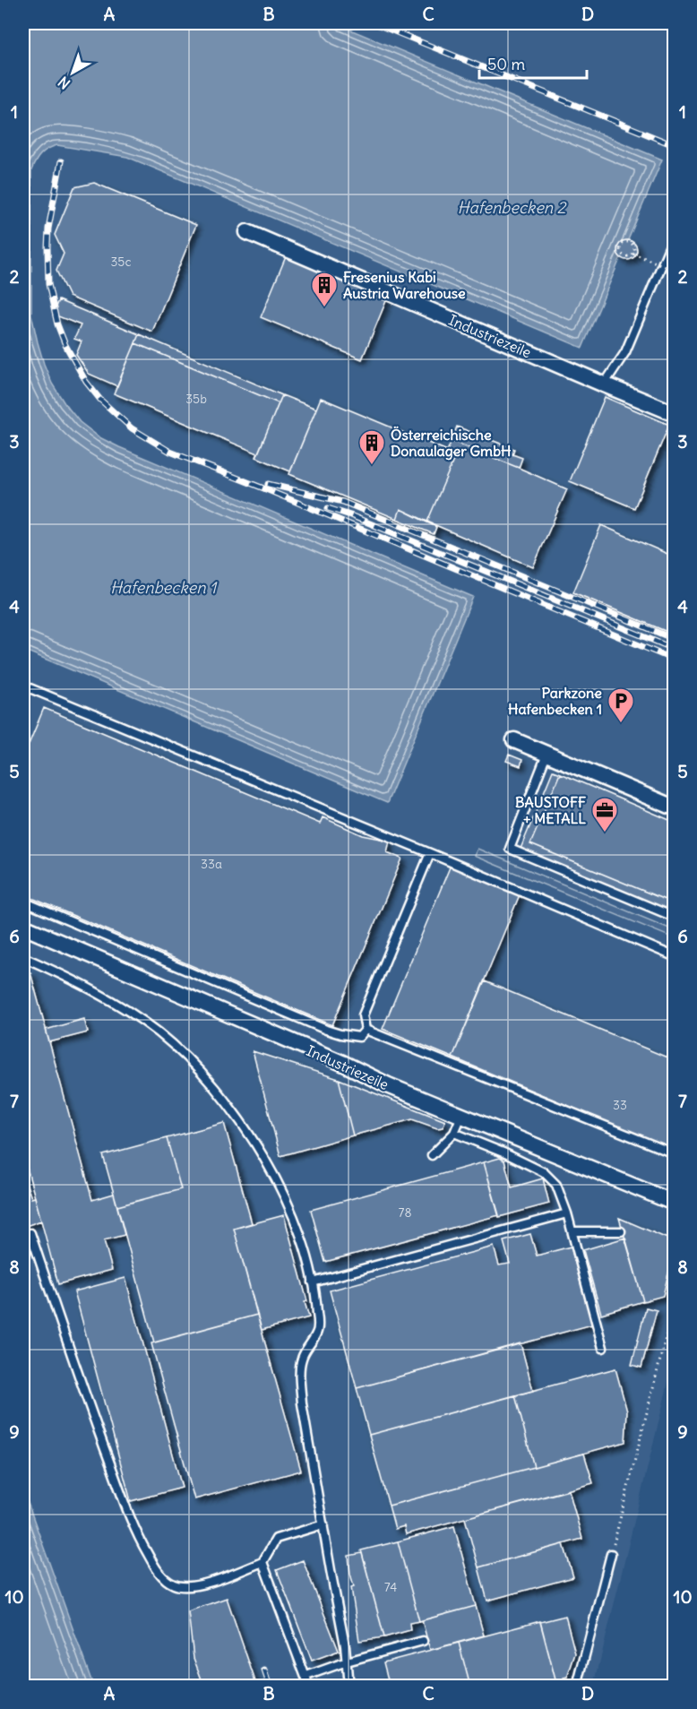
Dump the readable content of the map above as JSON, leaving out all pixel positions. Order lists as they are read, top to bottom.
{
  "streets": {
    "street": ["Industriezeile"]
  },
  "water": ["Hafenbecken 2", "Hafenbecken 1"],
  "places": {
    "building": ["Fresenius Kabi Austria Warehouse", "Österreichische Donaulager GmbH"],
    "parking": ["Parkzone Hafenbecken 1"],
    "office": ["BAUSTOFF + METALL"]
  },
  "house_numbers": [
    "35c",
    "35b",
    "33a",
    "33",
    "78",
    "74"
  ],
  "scale_bar": "50 m",
  "north": "bottom left",
  "grid": {
    "columns": [
      "A",
      "B",
      "C",
      "D"
    ],
    "rows": [
      "1",
      "2",
      "3",
      "4",
      "5",
      "6",
      "7",
      "8",
      "9",
      "10"
    ]
  }
}
